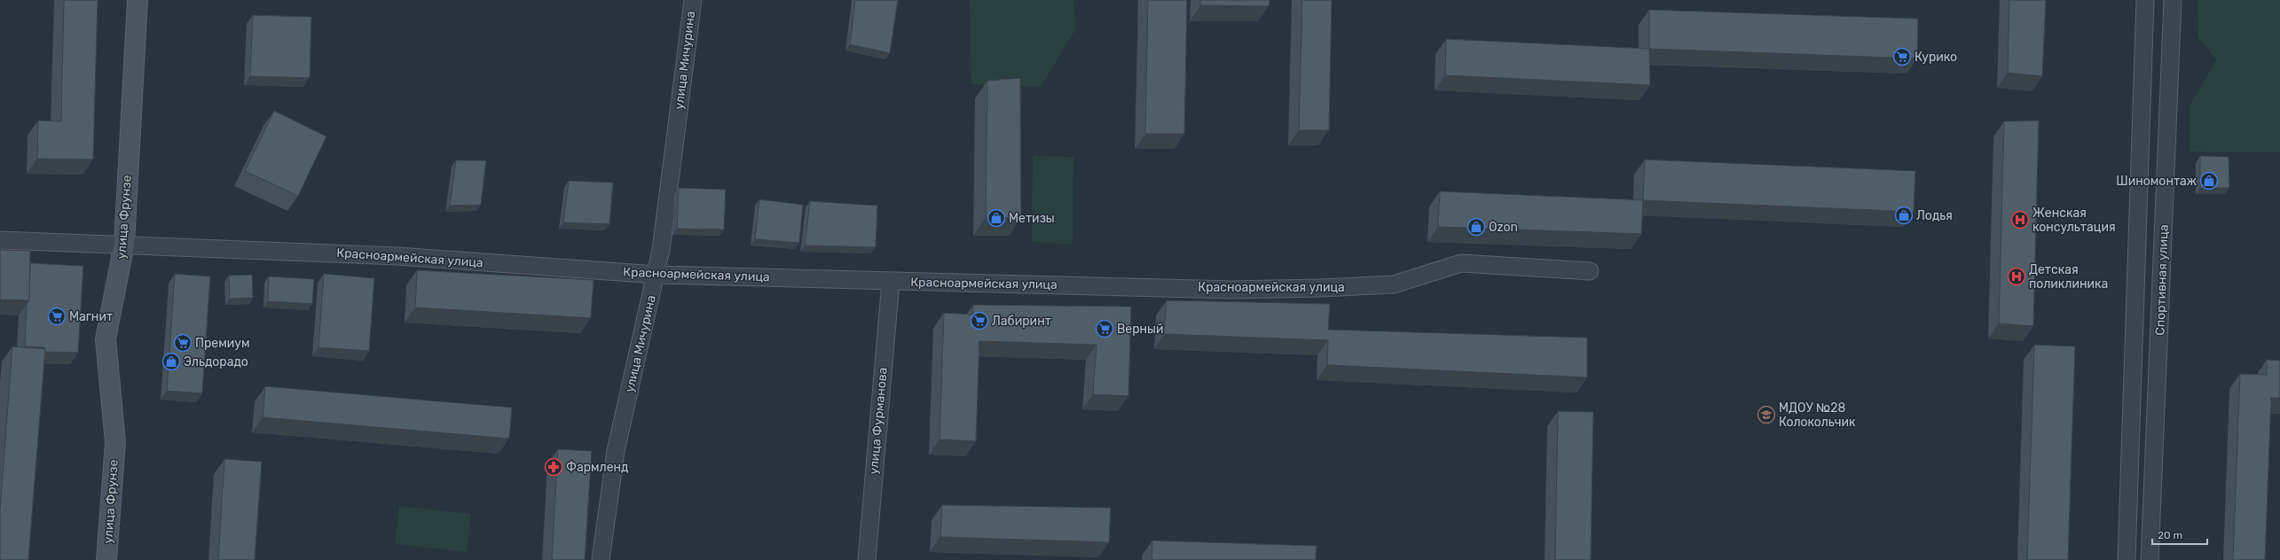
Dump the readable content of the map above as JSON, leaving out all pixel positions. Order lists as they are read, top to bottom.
{
  "streets": {
    "street": [
      "улица Мичурина",
      "улица Фрунзе",
      "Красноармейская улица",
      "Спортивная улица",
      "улица Фурманова"
    ]
  },
  "crossings": [
    ["улица Мичурина", "Красноармейская улица"],
    ["улица Фрунзе", "Красноармейская улица"],
    ["Красноармейская улица", "улица Фурманова"]
  ],
  "places": {
    "supermarket": [
      "Курико",
      "Магнит",
      "Лабиринт",
      "Верный",
      "Премиум"
    ],
    "shop": [
      "Шиномонтаж",
      "Лодья",
      "Метизы",
      "Ozon",
      "Эльдорадо"
    ],
    "hospital": ["Женская консультация", "Детская поликлиника"],
    "school or university": ["МДОУ №28 Колокольчик"],
    "pharmacy": ["Фармленд"]
  },
  "scale_bar": "20 m"
}
